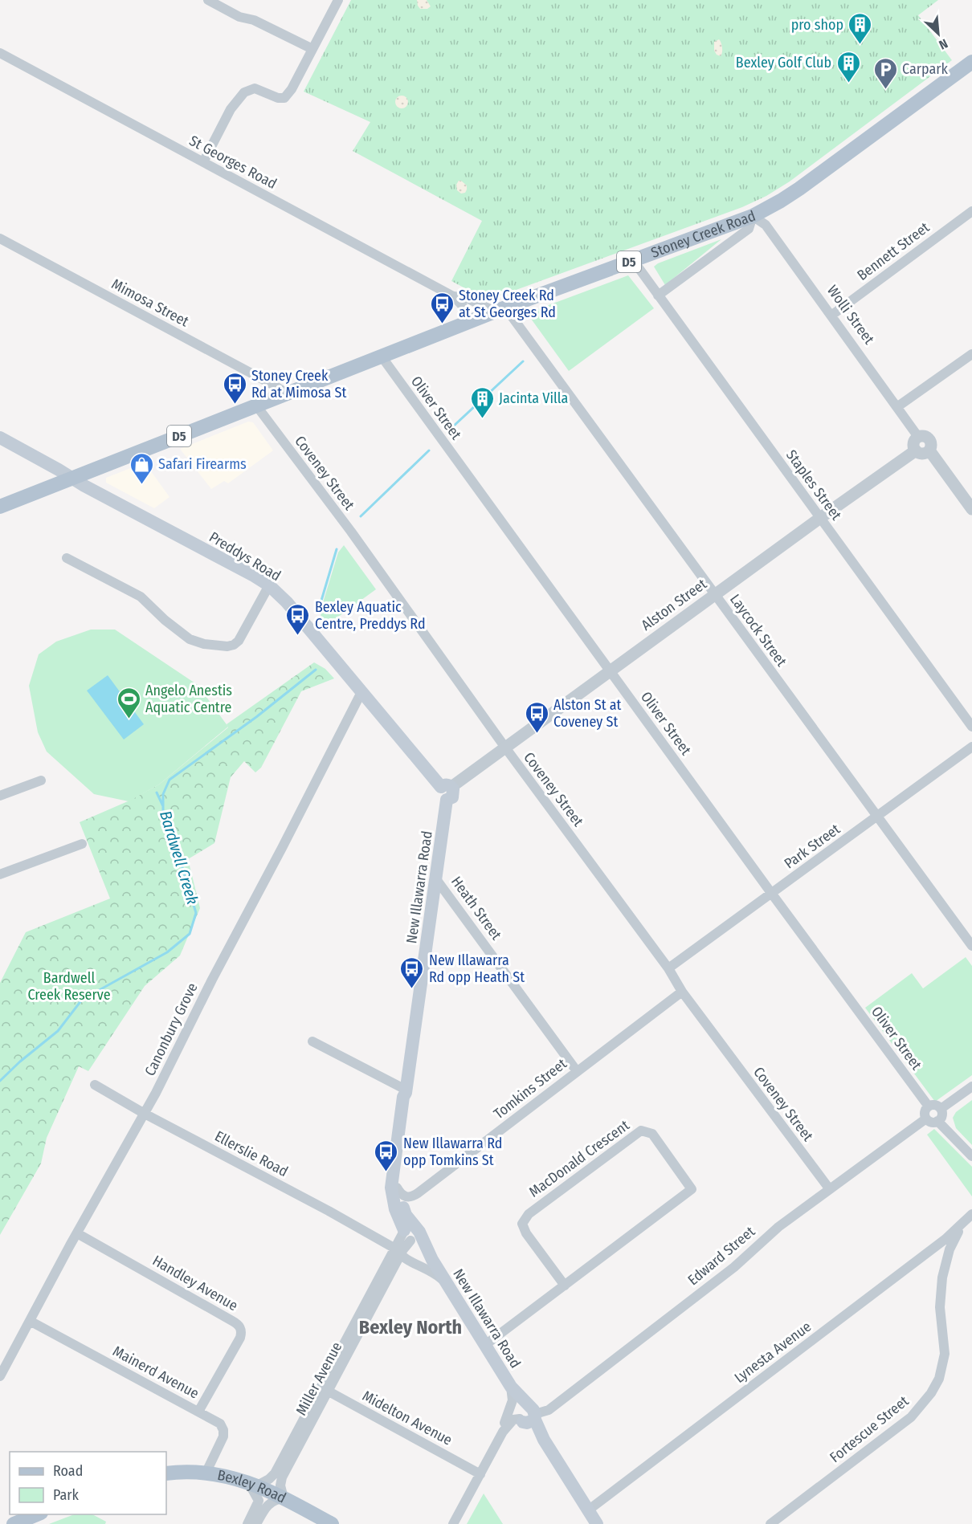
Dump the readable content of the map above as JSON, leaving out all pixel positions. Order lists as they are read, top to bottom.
{
  "streets": {
    "main road": [
      "Stoney Creek Road",
      "D5",
      "Preddys Road",
      "New Illawarra Road",
      "Bexley Road"
    ],
    "street": [
      "St Georges Road",
      "Bennett Street",
      "Mimosa Street",
      "Wolli Street",
      "Oliver Street",
      "Coveney Street",
      "Staples Street",
      "Alston Street",
      "Laycock Street",
      "Park Street",
      "Heath Street",
      "Canonbury Grove",
      "Tomkins Street",
      "Ellerslie Road",
      "MacDonald Crescent",
      "Edward Street",
      "Handley Avenue",
      "Lynesta Avenue",
      "Mainerd Avenue",
      "Miller Avenue",
      "Midelton Avenue",
      "Fortescue Street"
    ]
  },
  "crossings": [
    ["St Georges Road", "Stoney Creek Road"],
    ["St Georges Road", "Laycock Street"],
    ["Stoney Creek Road", "Mimosa Street"],
    ["Stoney Creek Road", "Wolli Street"],
    ["Stoney Creek Road", "Oliver Street"],
    ["Stoney Creek Road", "Coveney Street"],
    ["Stoney Creek Road", "Staples Street"],
    ["Stoney Creek Road", "Preddys Road"],
    ["Stoney Creek Road", "Laycock Street"],
    ["Bennett Street", "Wolli Street"],
    ["Wolli Street", "Alston Street"],
    ["Oliver Street", "Alston Street"],
    ["Oliver Street", "Park Street"],
    ["Oliver Street", "Edward Street"],
    ["Coveney Street", "Alston Street"],
    ["Coveney Street", "Park Street"],
    ["Coveney Street", "Tomkins Street"],
    ["Coveney Street", "Edward Street"],
    ["Staples Street", "Alston Street"],
    ["Preddys Road", "Alston Street"],
    ["Preddys Road", "New Illawarra Road"],
    ["Preddys Road", "Canonbury Grove"],
    ["Alston Street", "Laycock Street"],
    ["Laycock Street", "Park Street"],
    ["New Illawarra Road", "Heath Street"],
    ["New Illawarra Road", "Tomkins Street"],
    ["New Illawarra Road", "Ellerslie Road"],
    ["New Illawarra Road", "MacDonald Crescent"],
    ["New Illawarra Road", "Edward Street"],
    ["New Illawarra Road", "Lynesta Avenue"],
    ["New Illawarra Road", "Miller Avenue"],
    ["Heath Street", "Tomkins Street"],
    ["Canonbury Grove", "Ellerslie Road"],
    ["Canonbury Grove", "Handley Avenue"],
    ["Canonbury Grove", "Mainerd Avenue"],
    ["Ellerslie Road", "Miller Avenue"],
    ["Handley Avenue", "Mainerd Avenue"],
    ["Lynesta Avenue", "Fortescue Street"],
    ["Mainerd Avenue", "Bexley Road"],
    ["Miller Avenue", "Midelton Avenue"],
    ["Miller Avenue", "Bexley Road"]
  ],
  "districts": ["Bexley North"],
  "water": ["Bardwell Creek"],
  "parks": ["Bardwell Creek Reserve"],
  "places": {
    "building": ["pro shop", "Bexley Golf Club", "Jacinta Villa"],
    "parking": ["Carpark"],
    "bus stop": [
      "Stoney Creek Rd at St Georges Rd",
      "Stoney Creek Rd at Mimosa St",
      "Bexley Aquatic Centre, Preddys Rd",
      "Alston St at Coveney St",
      "New Illawarra Rd opp Heath St",
      "New Illawarra Rd opp Tomkins St"
    ],
    "shop": ["Safari Firearms"],
    "sports": ["Angelo Anestis Aquatic Centre"]
  },
  "legend": ["Road", "Park"],
  "north": "bottom right"
}
